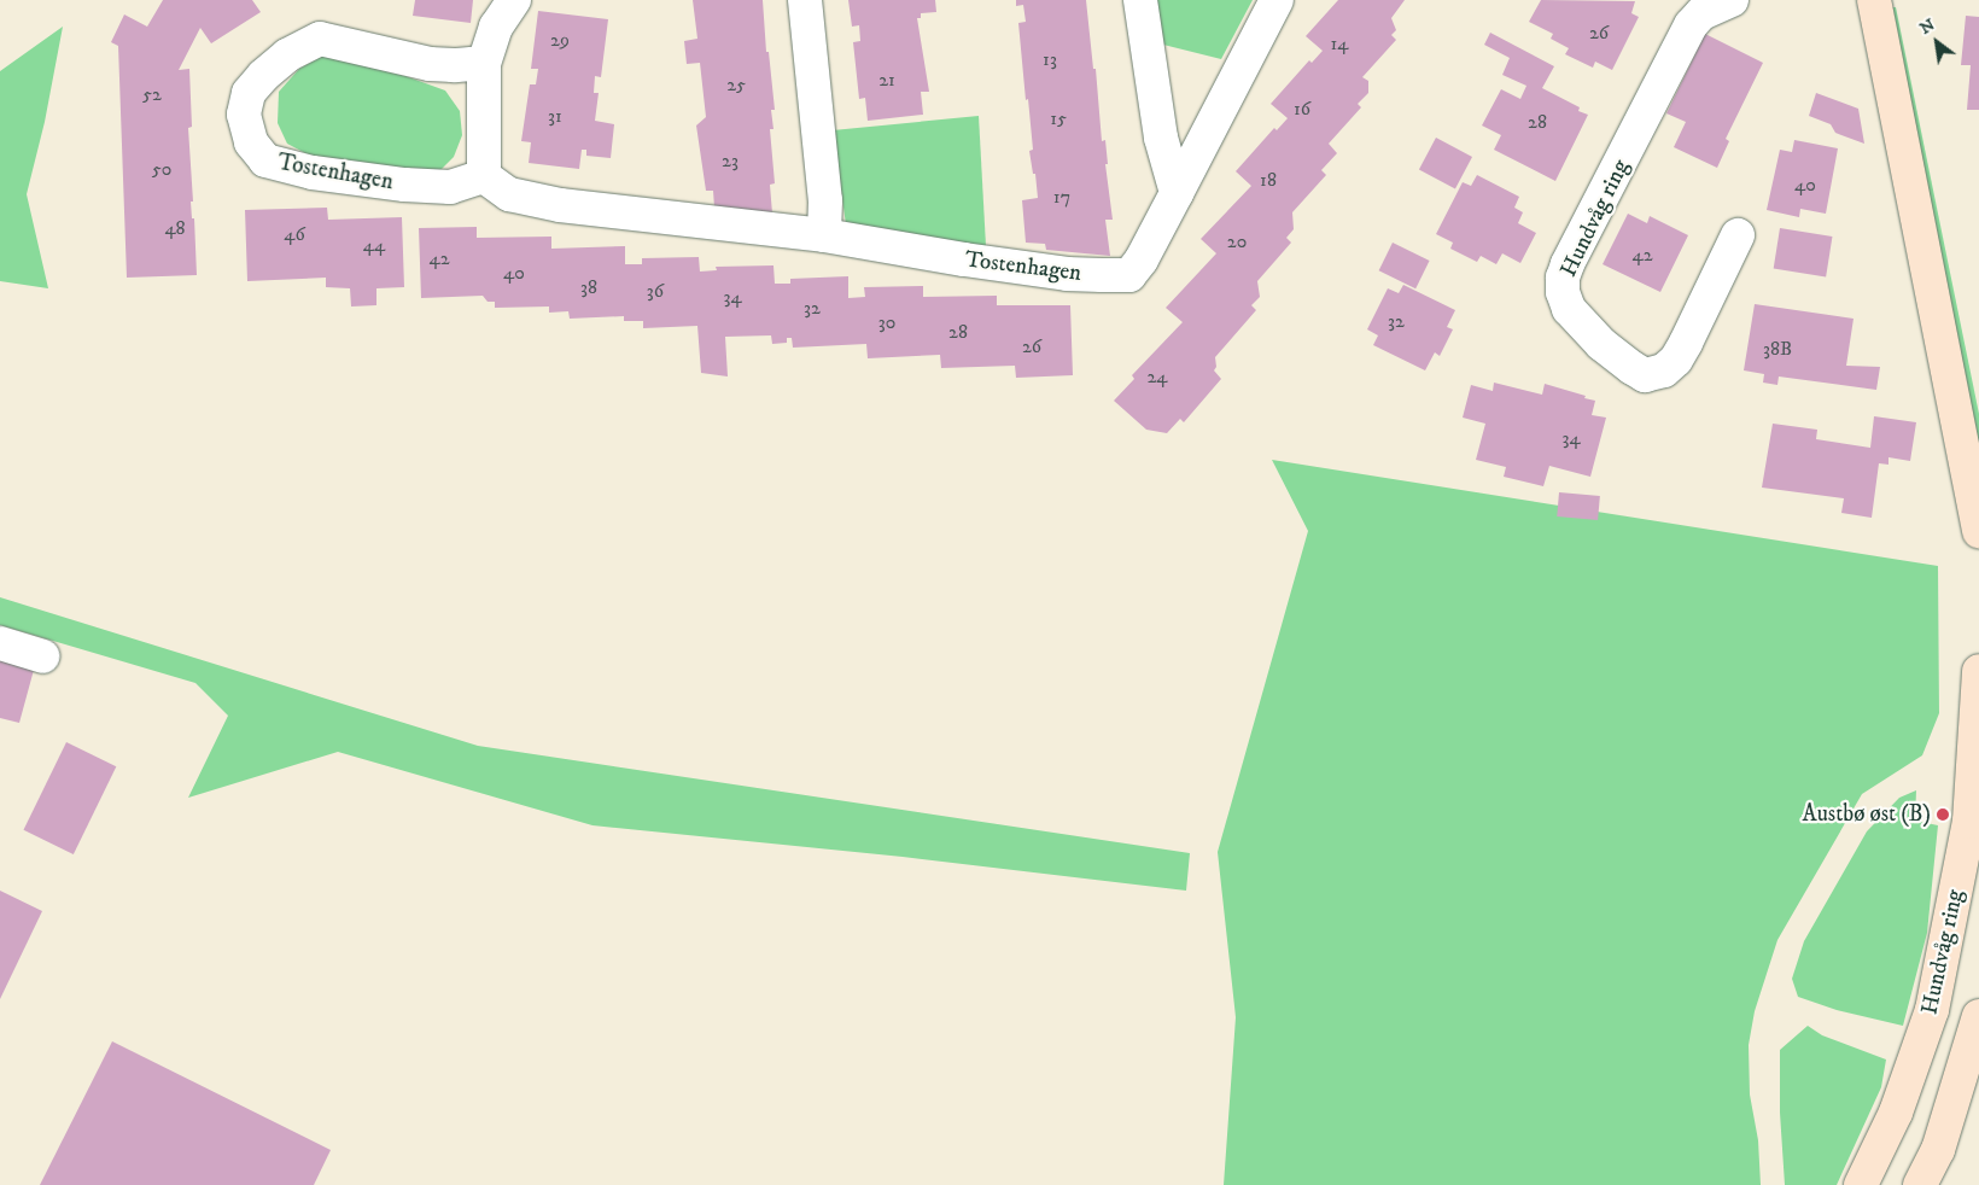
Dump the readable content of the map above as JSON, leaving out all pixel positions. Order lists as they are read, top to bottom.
{
  "streets": {
    "main road": ["Hundvåg ring"],
    "street": ["Tostenhagen"]
  },
  "places": ["Austbø øst (B)"],
  "house_numbers": [
    "26",
    "29",
    "14",
    "13",
    "21",
    "25",
    "52",
    "16",
    "31",
    "15",
    "28",
    "23",
    "50",
    "18",
    "40",
    "17",
    "48",
    "46",
    "20",
    "44",
    "42",
    "42",
    "40",
    "38",
    "36",
    "34",
    "32",
    "32",
    "30",
    "28",
    "26",
    "38B",
    "24",
    "34"
  ],
  "north": "top left"
}
